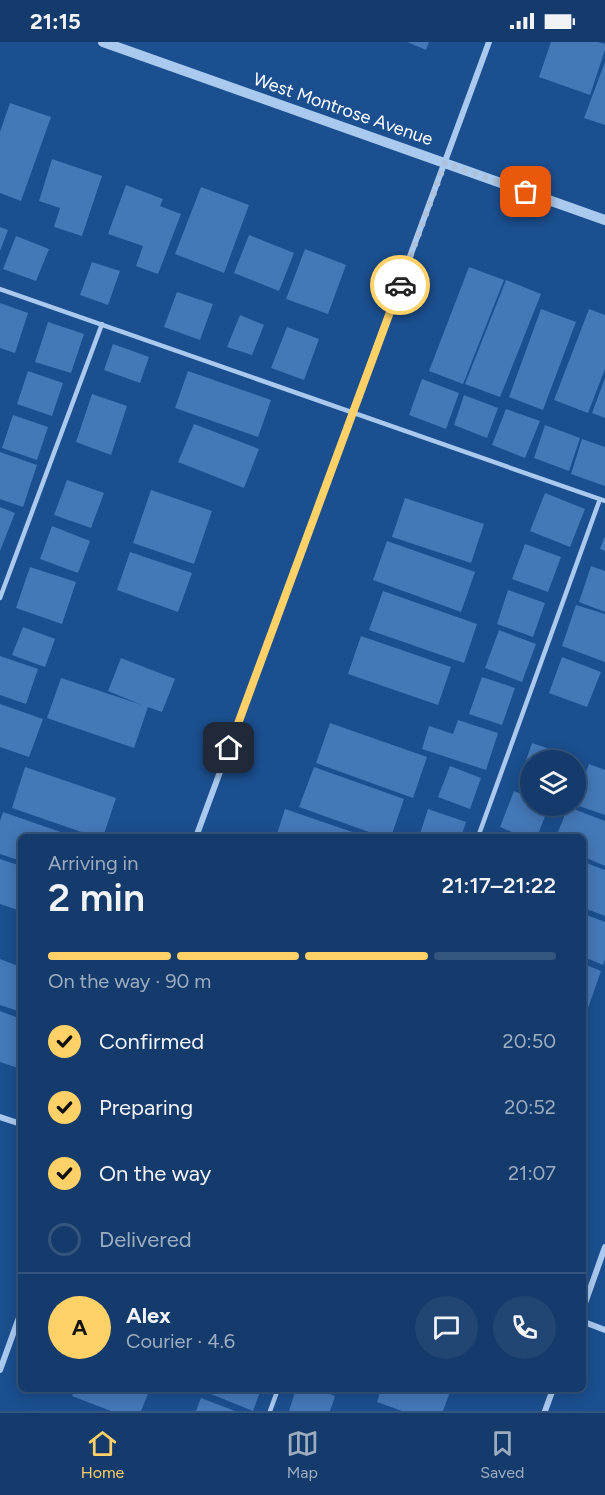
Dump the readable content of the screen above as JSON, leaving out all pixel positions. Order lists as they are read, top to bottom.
{
  "streets": {
    "street": ["West Montrose Avenue"]
  },
  "page": {
    "status": "21:15",
    "heading": ["2 min", "Arriving in", "21:17–21:22"],
    "panel": ["Alex", "Courier · 4.6"],
    "bar": "On the way · 90 m",
    "list": [
      ["Confirmed", "20:50"],
      ["Preparing", "20:52"],
      ["On the way", "21:07"],
      "Delivered"
    ],
    "round": "A",
    "tabs": ["Home", "Map", "Saved"]
  }
}
